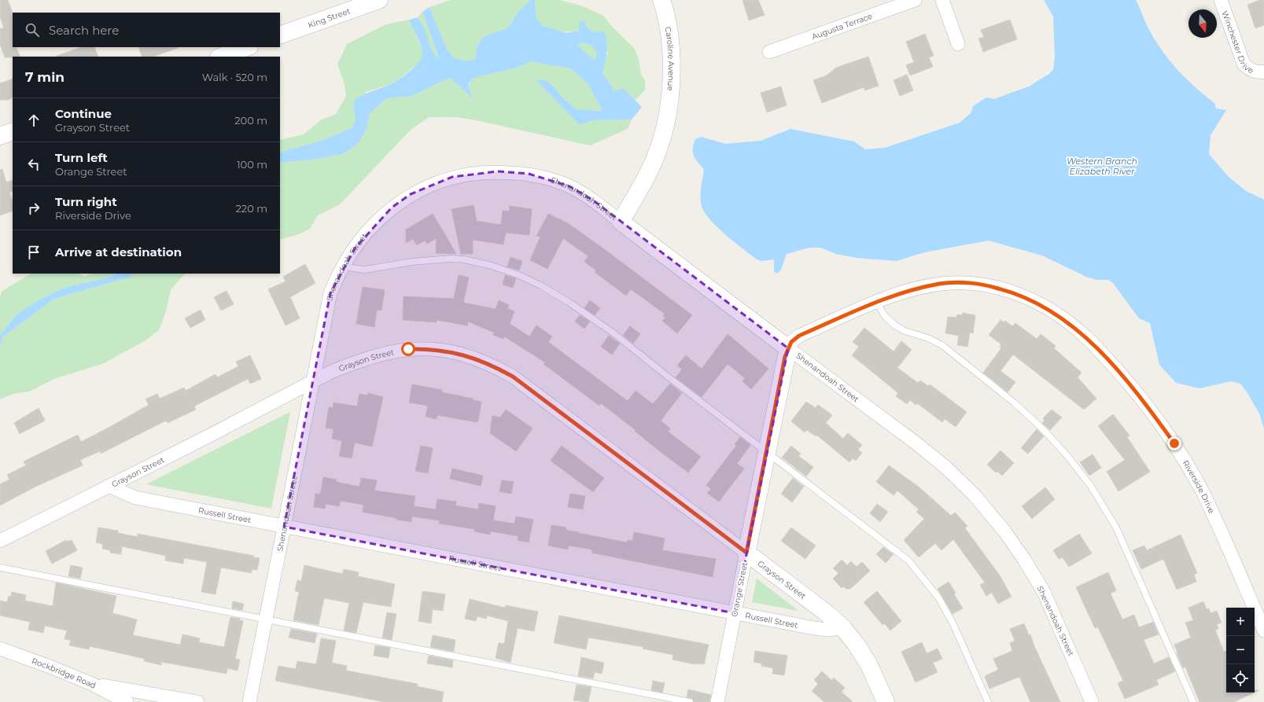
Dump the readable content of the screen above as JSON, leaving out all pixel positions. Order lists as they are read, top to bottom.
{
  "streets": {
    "street": [
      "King Street",
      "Augusta Terrace",
      "Winchester Drive",
      "Caroline Avenue",
      "Shenandoah Street",
      "Grayson Street",
      "Riverside Drive",
      "Russell Street",
      "Orange Street",
      "Rockbridge Road"
    ]
  },
  "crossings": [
    ["Caroline Avenue", "Shenandoah Street"],
    ["Shenandoah Street", "Grayson Street"],
    ["Shenandoah Street", "Riverside Drive"],
    ["Shenandoah Street", "Russell Street"],
    ["Shenandoah Street", "Orange Street"],
    ["Grayson Street", "Russell Street"],
    ["Grayson Street", "Orange Street"],
    ["Riverside Drive", "Orange Street"],
    ["Russell Street", "Orange Street"]
  ],
  "water": ["Western Branch Elizabeth River"],
  "north": "bottom",
  "page": {
    "search": "Search here",
    "heading": ["7 min", "Walk · 520 m"],
    "list": [
      ["Continue", "Grayson Street", "200 m"],
      ["Turn left", "Orange Street", "100 m"],
      ["Turn right", "Riverside Drive", "220 m"],
      "Arrive at destination"
    ],
    "map_buttons": ["+", "−"]
  }
}
